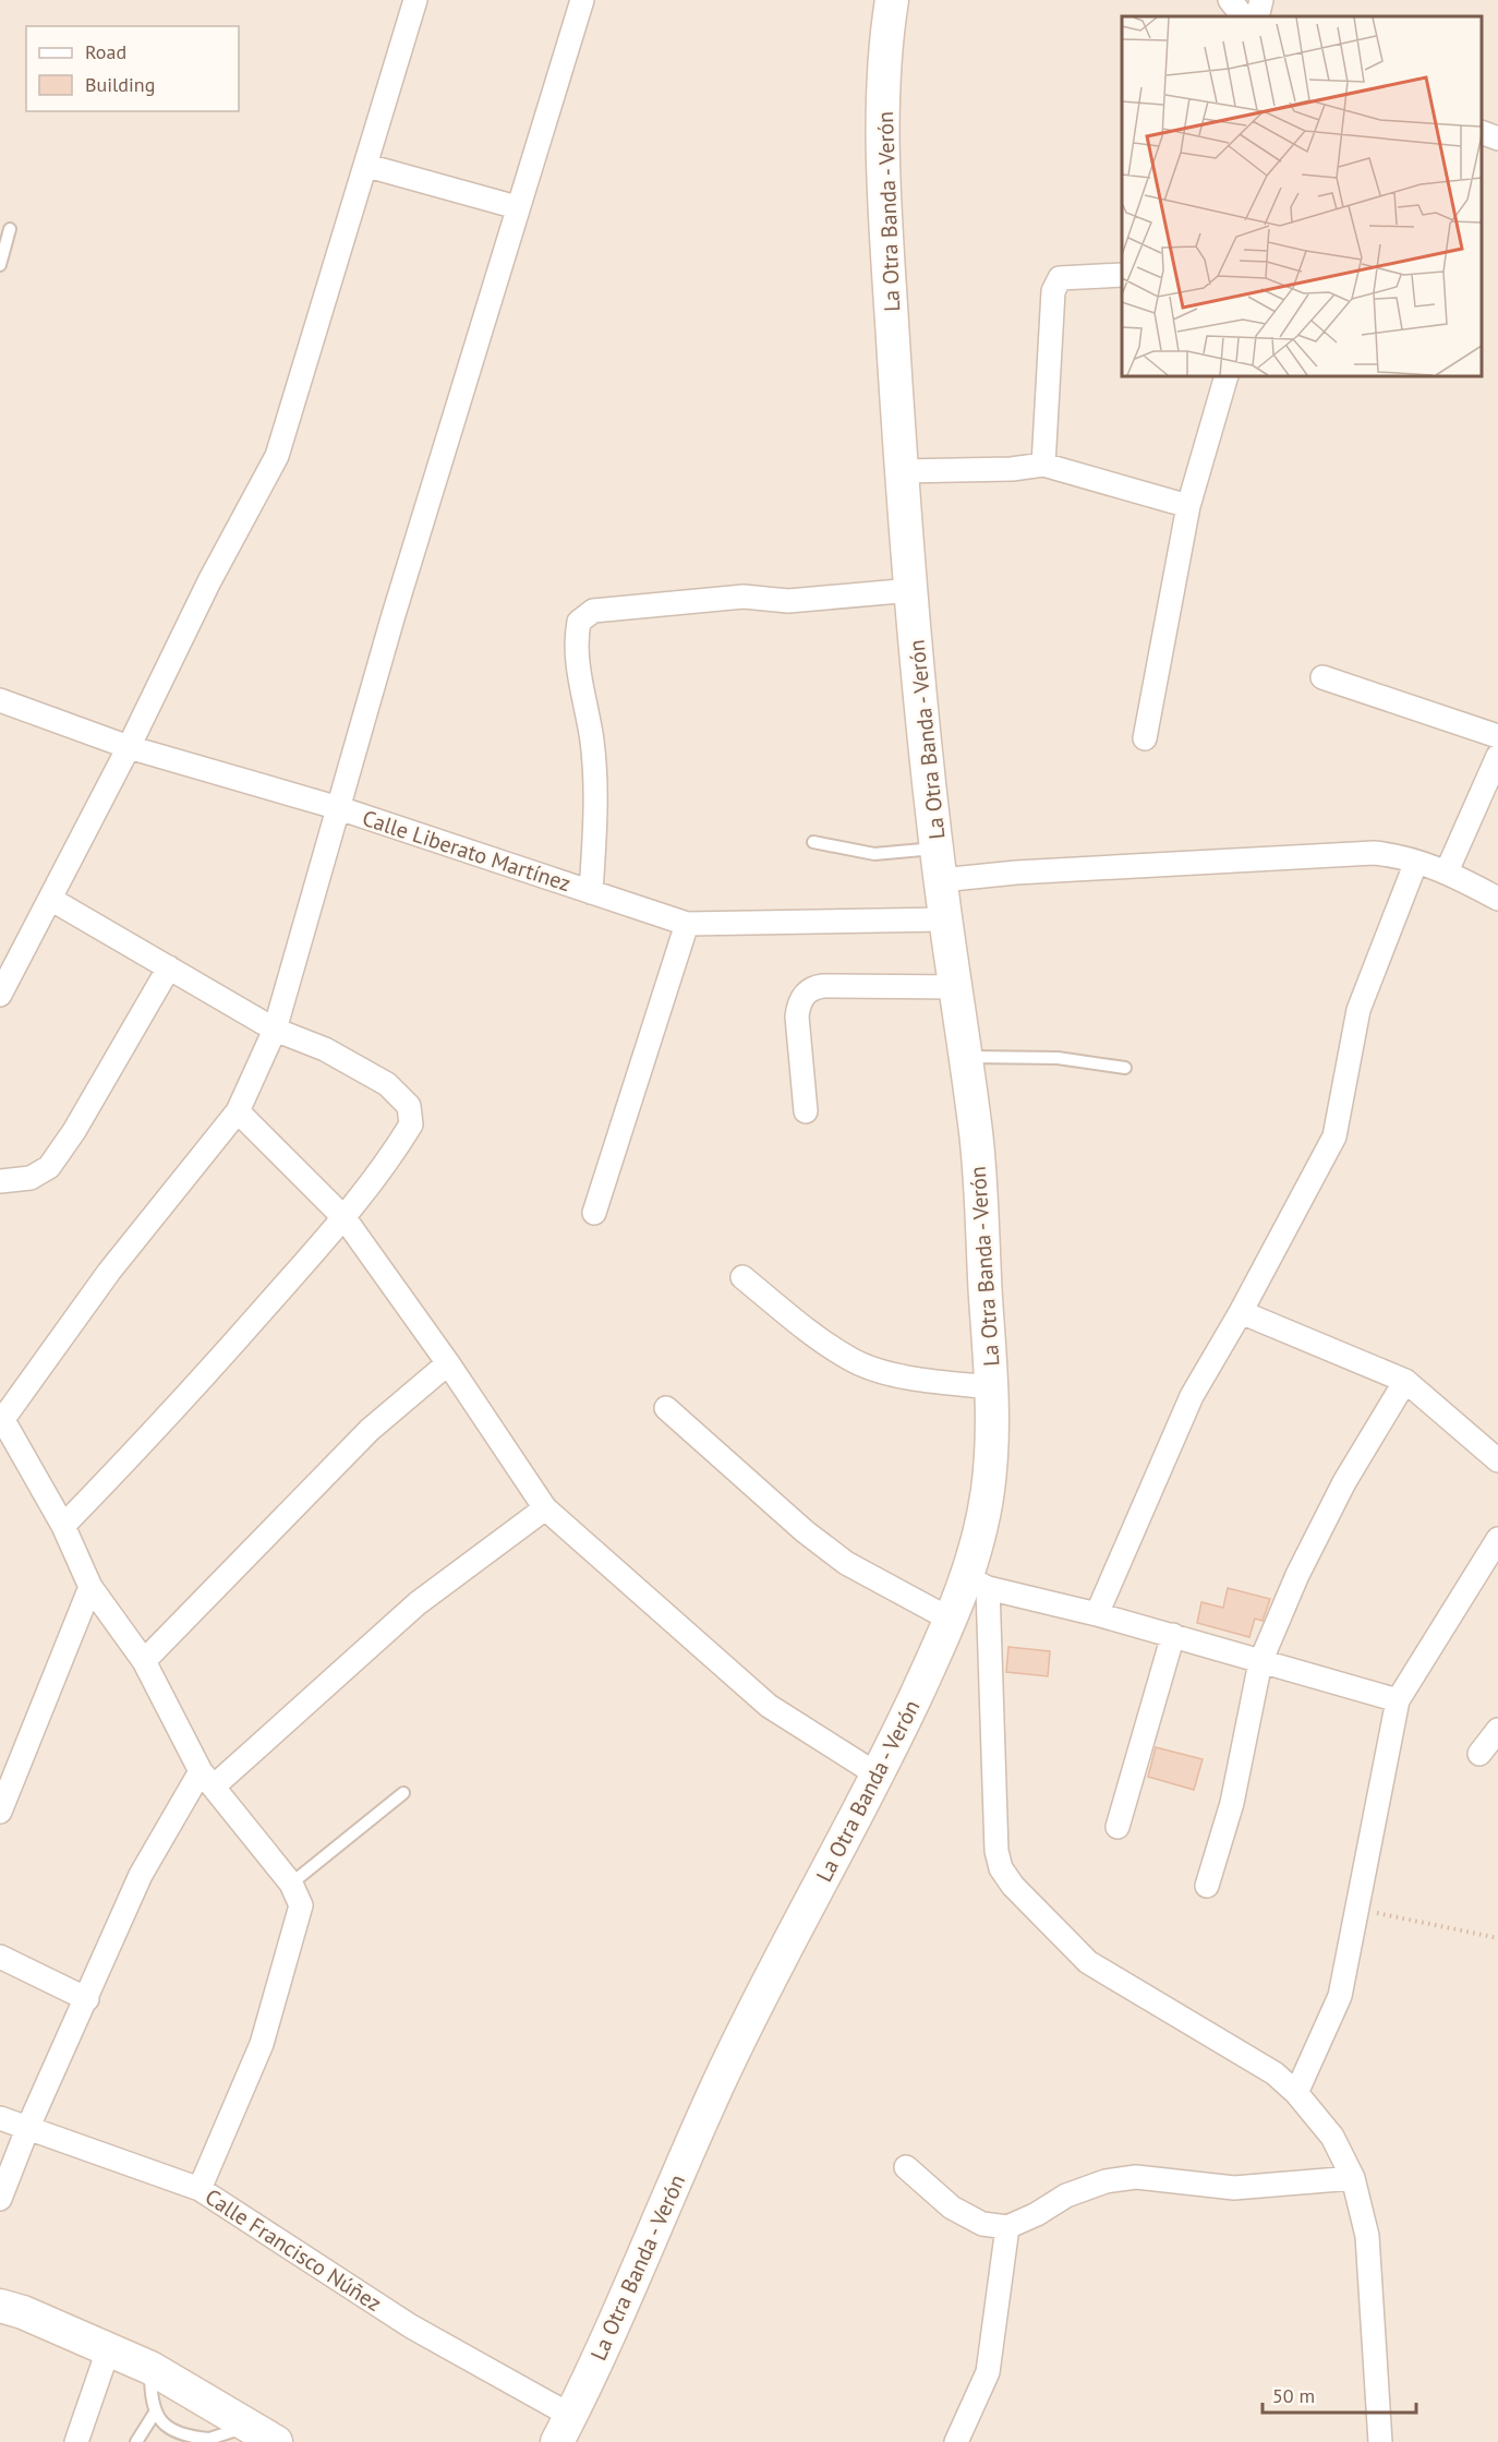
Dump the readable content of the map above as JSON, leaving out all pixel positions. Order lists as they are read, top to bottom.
{
  "streets": {
    "main road": ["La Otra Banda - Verón"],
    "street": ["Calle Liberato Martínez", "Calle Francisco Núñez"]
  },
  "crossings": [
    ["La Otra Banda - Verón", "Calle Liberato Martínez"],
    ["La Otra Banda - Verón", "Calle Francisco Núñez"]
  ],
  "legend": ["Road", "Building"],
  "scale_bar": "50 m"
}
